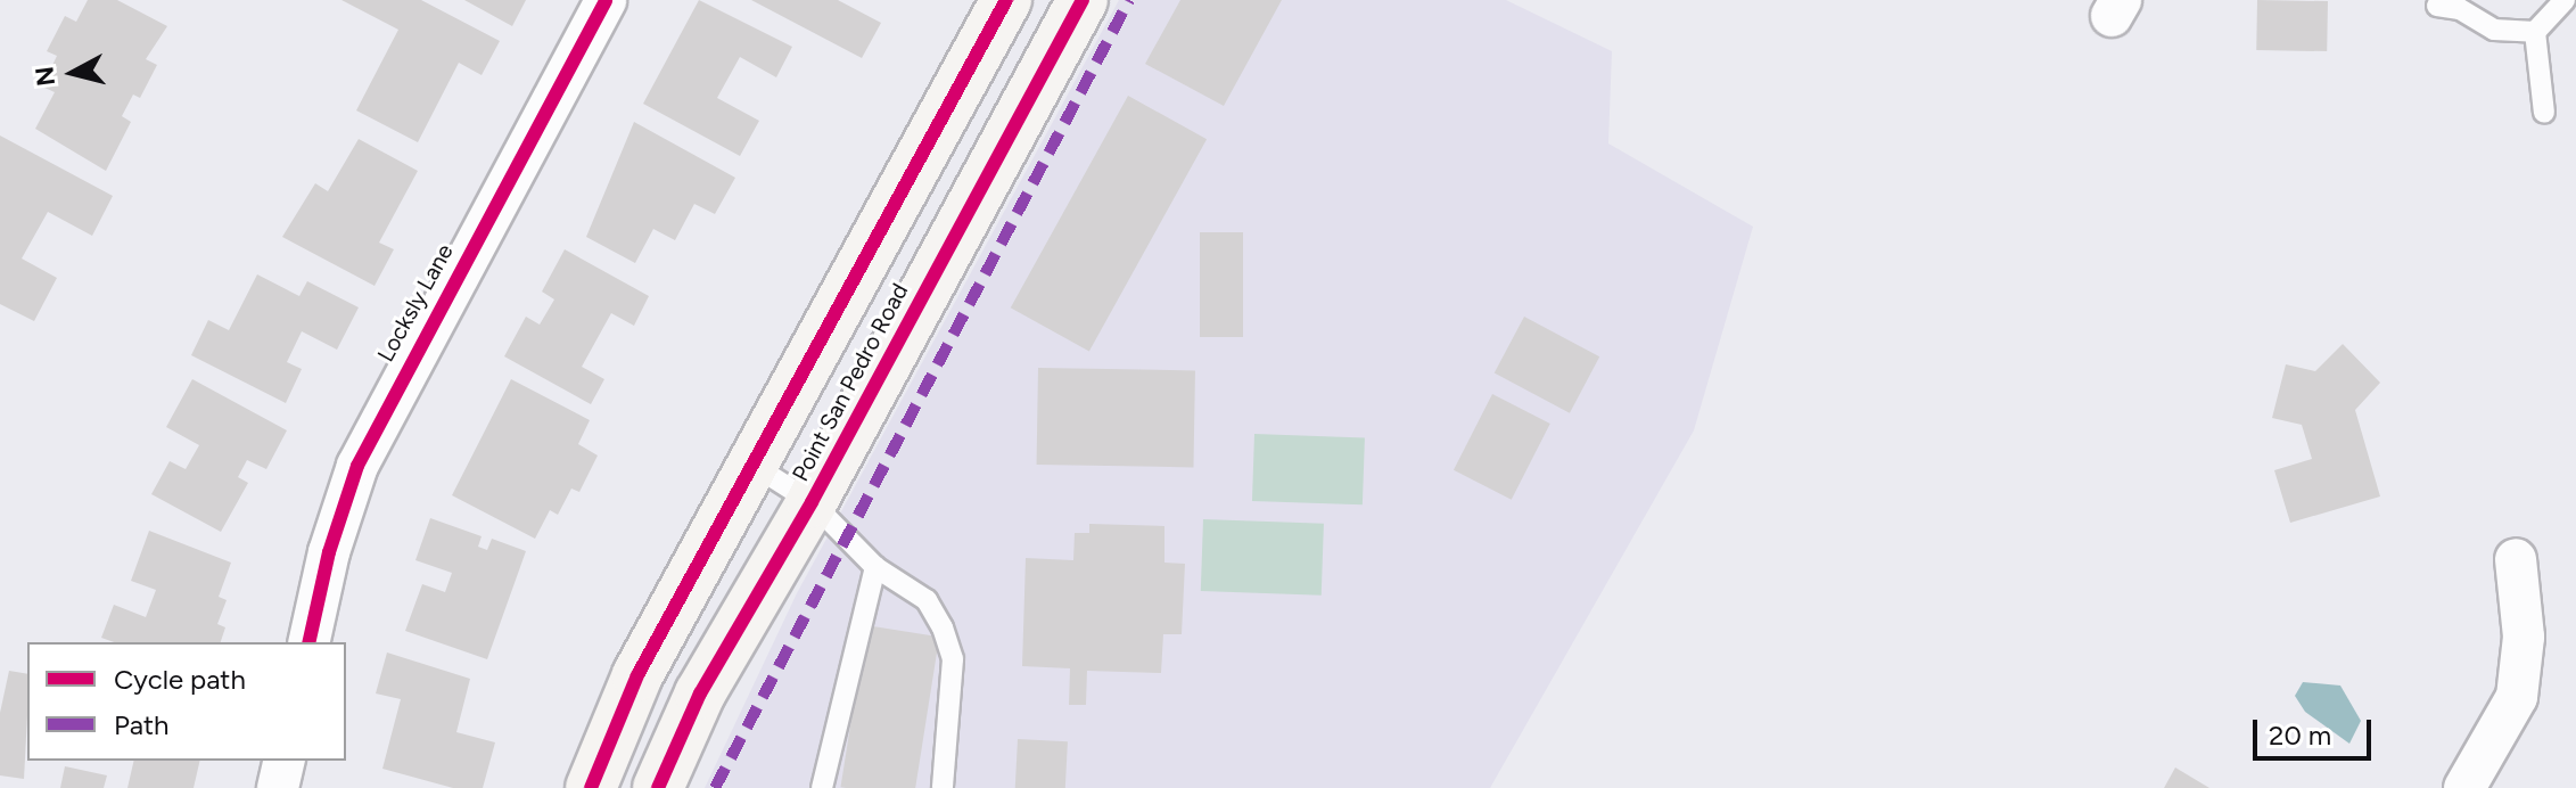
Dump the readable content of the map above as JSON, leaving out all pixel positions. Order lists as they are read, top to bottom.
{
  "streets": {
    "main road": ["Point San Pedro Road"],
    "street": ["Locksly Lane"]
  },
  "legend": ["Cycle path", "Path"],
  "scale_bar": "20 m",
  "north": "left"
}
